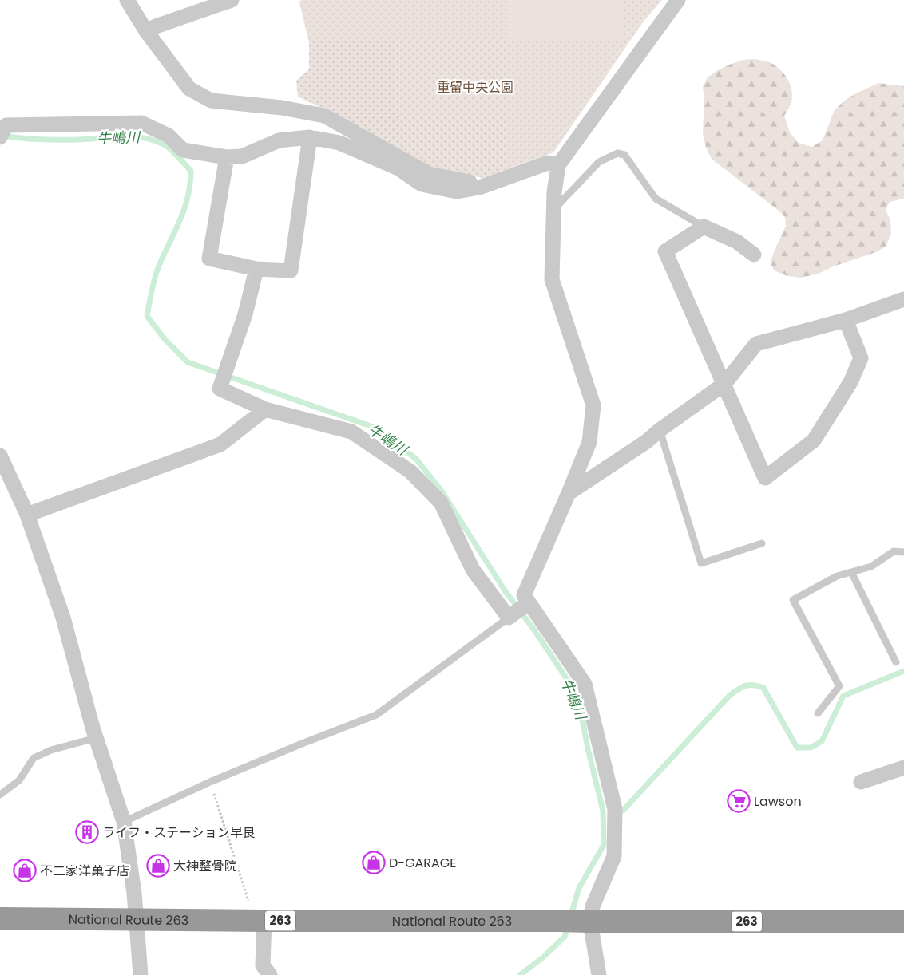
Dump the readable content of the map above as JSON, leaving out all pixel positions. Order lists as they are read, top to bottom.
{
  "streets": {
    "highway": ["National Route 263", "263"]
  },
  "water": ["牛嶋川"],
  "parks": ["重留中央公園"],
  "places": {
    "supermarket": ["Lawson"],
    "building": ["ライフ・ステーション早良"],
    "shop": ["D-GARAGE", "大神整骨院", "不二家洋菓子店"]
  }
}
